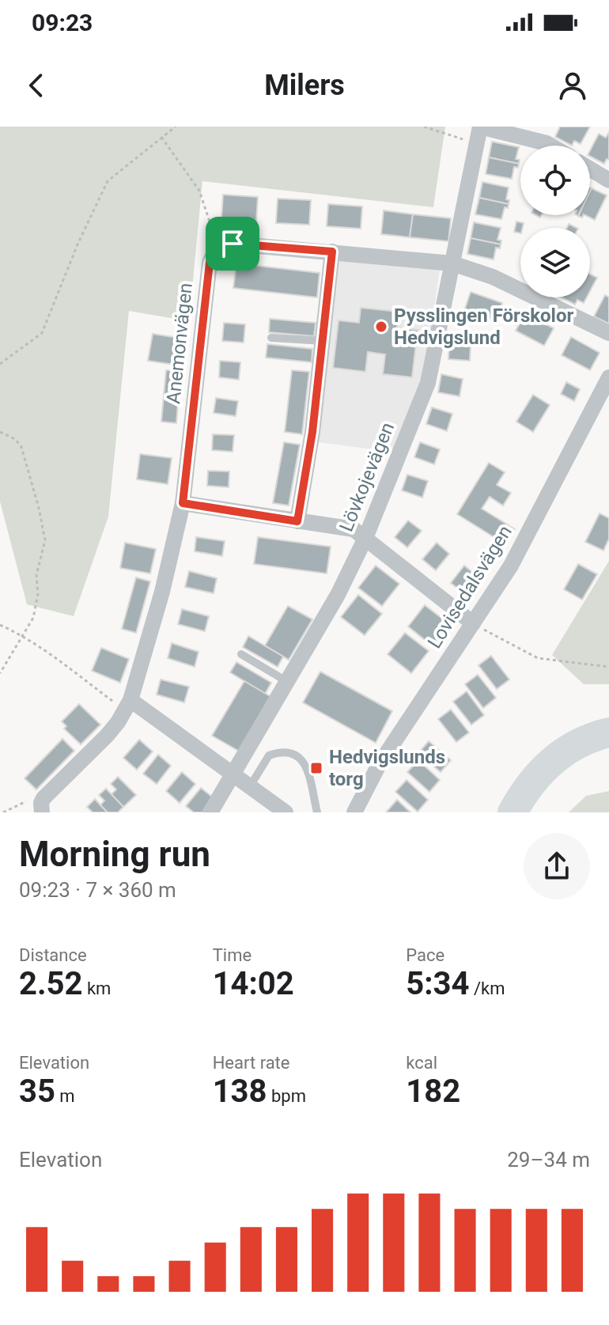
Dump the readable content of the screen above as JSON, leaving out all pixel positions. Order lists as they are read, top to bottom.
{
  "streets": {
    "street": ["Anemonvägen", "Lövkojevägen", "Lovisedalsvägen"]
  },
  "places": {
    "other": ["Pysslingen Förskolor Hedvigslund"],
    "transit": ["Hedvigslunds torg"]
  },
  "page": {
    "status": "09:23",
    "header": "Milers",
    "heading": ["Morning run", "09:23 · 7 × 360 m"],
    "stats": [
      ["Distance", "2.52 km"],
      ["Time", "14:02"],
      ["Pace", "5:34 /km"],
      ["Elevation", "35 m"],
      ["Heart rate", "138 bpm"],
      ["kcal", "182"]
    ],
    "chart": ["Elevation", "29–34 m"]
  }
}
